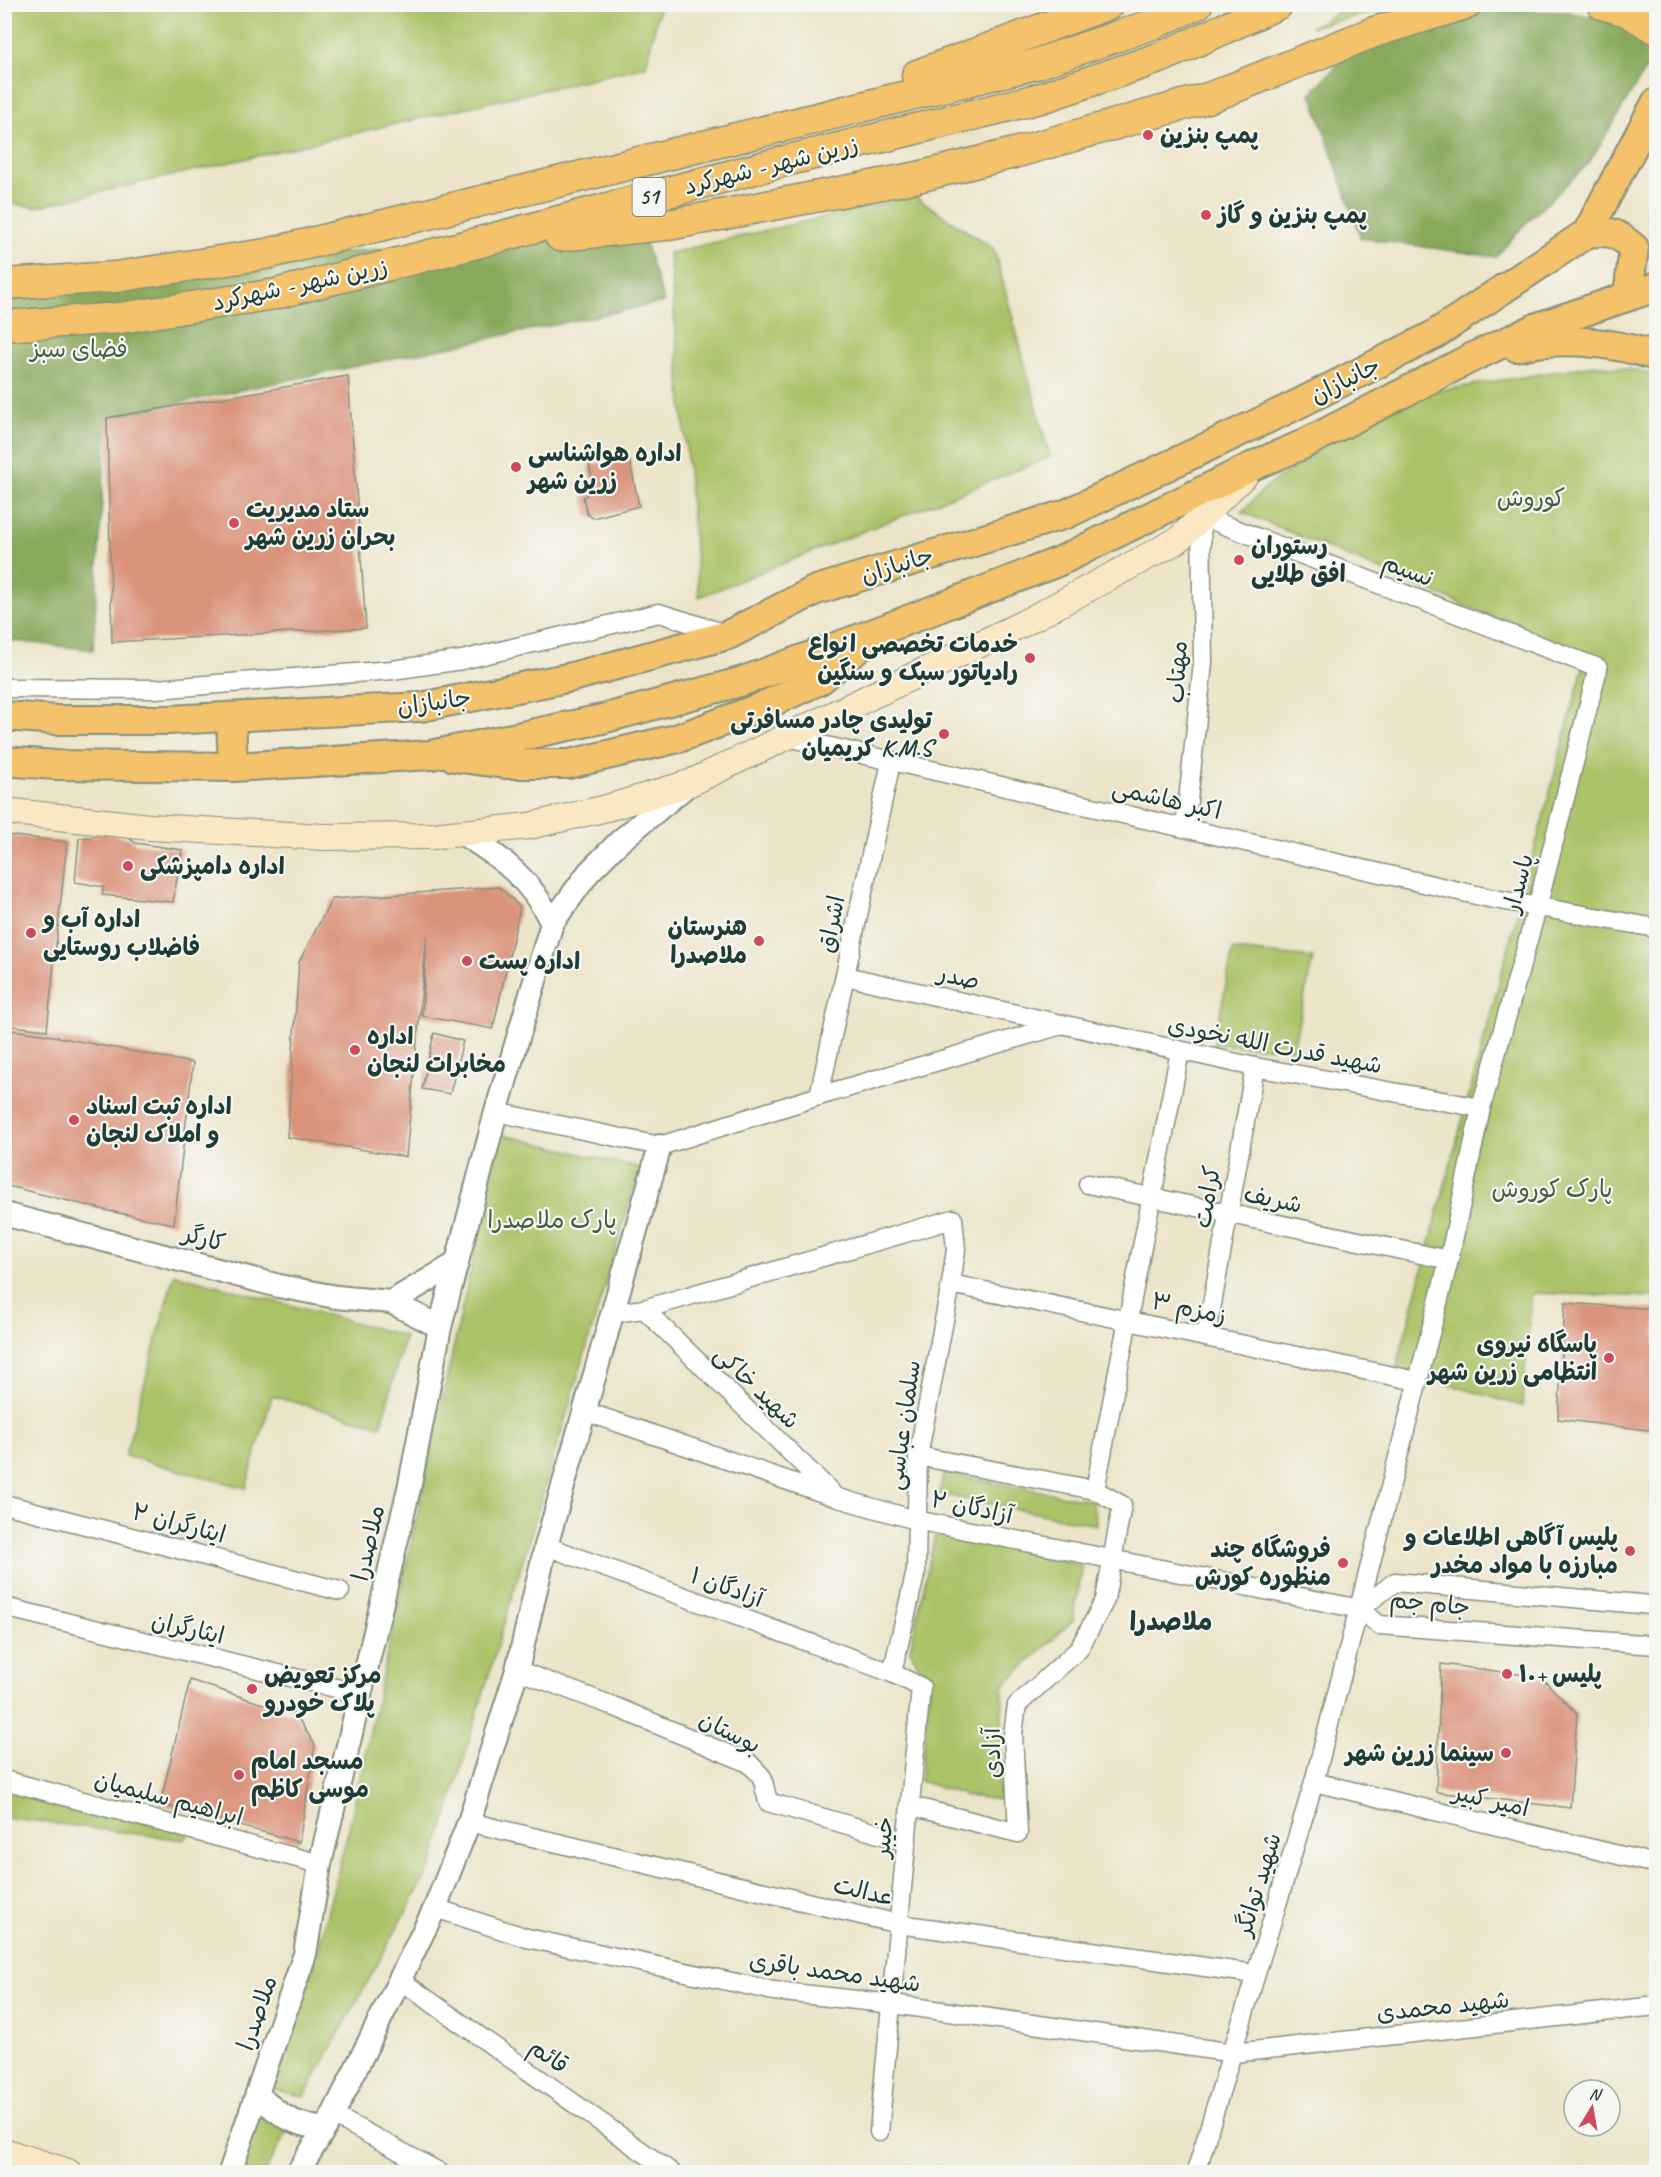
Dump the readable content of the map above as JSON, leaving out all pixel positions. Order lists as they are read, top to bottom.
{
  "streets": {
    "highway": ["زرین شهر - شهرکرد", "51"],
    "main road": ["جانبازان"],
    "street": [
      "نسیم",
      "مهتاب",
      "اکبر هاشمی",
      "پاسدار",
      "اشراق",
      "صدر",
      "شهید قدرت الله نخودی",
      "کرامت",
      "شریف",
      "کارگر",
      "زمزم ۳",
      "شهید خاکی",
      "سلمان عباسی",
      "آزادگان ۲",
      "ایثارگران ۲",
      "ملاصدرا",
      "آزادگان ۱",
      "جام جم",
      "ایثارگران",
      "بوستان",
      "آزادی",
      "ابراهیم سلیمیان",
      "امیر کبیر",
      "خیبر",
      "شهید توانگر",
      "عدالت",
      "شهید محمد باقری",
      "شهید محمدی",
      "قائم"
    ]
  },
  "crossings": [
    ["زرین شهر - شهرکرد", "51"],
    ["نسیم", "مهتاب"],
    ["نسیم", "پاسدار"],
    ["مهتاب", "اکبر هاشمی"],
    ["اکبر هاشمی", "پاسدار"],
    ["اکبر هاشمی", "اشراق"],
    ["پاسدار", "شهید قدرت الله نخودی"],
    ["پاسدار", "شریف"],
    ["پاسدار", "زمزم ۳"],
    ["پاسدار", "شهید توانگر"],
    ["اشراق", "صدر"],
    ["صدر", "شهید قدرت الله نخودی"],
    ["شهید قدرت الله نخودی", "کرامت"],
    ["کرامت", "شریف"],
    ["کرامت", "زمزم ۳"],
    ["کارگر", "ملاصدرا"],
    ["زمزم ۳", "سلمان عباسی"],
    ["زمزم ۳", "شهید توانگر"],
    ["شهید خاکی", "سلمان عباسی"],
    ["شهید خاکی", "آزادگان ۲"],
    ["سلمان عباسی", "آزادگان ۲"],
    ["سلمان عباسی", "آزادگان ۱"],
    ["سلمان عباسی", "خیبر"],
    ["آزادگان ۲", "جام جم"],
    ["آزادگان ۲", "آزادی"],
    ["آزادگان ۲", "شهید توانگر"],
    ["ملاصدرا", "ایثارگران"],
    ["ملاصدرا", "ابراهیم سلیمیان"],
    ["آزادگان ۱", "خیبر"],
    ["جام جم", "شهید توانگر"],
    ["بوستان", "خیبر"],
    ["آزادی", "خیبر"],
    ["امیر کبیر", "شهید توانگر"],
    ["خیبر", "عدالت"],
    ["خیبر", "شهید محمد باقری"],
    ["شهید توانگر", "عدالت"],
    ["شهید توانگر", "شهید محمد باقری"],
    ["شهید توانگر", "شهید محمدی"],
    ["شهید محمد باقری", "شهید محمدی"]
  ],
  "districts": ["ملاصدرا"],
  "parks": [
    "فضای سبز",
    "کوروش",
    "پارک کوروش",
    "پارک ملاصدرا"
  ],
  "places": [
    "پمپ بنزین",
    "پمپ بنزین و گاز",
    "اداره هواشناسی زرین شهر",
    "ستاد مدیریت بحران زرین شهر",
    "رستوران افق طلایی",
    "خدمات تخصصی انواع رادیاتور سبک و سنگین",
    "تولیدی چادر مسافرتی کریمیان K.M.S",
    "اداره دامپزشکی",
    "اداره آب و فاضلاب روستایی",
    "هنرستان ملاصدرا",
    "اداره پست",
    "اداره مخابرات لنجان",
    "اداره ثبت اسناد و املاک لنجان",
    "پاسگاه نیروی انتظامی زرین شهر",
    "پلیس آگاهی اطلاعات و مبارزه با مواد مخدر",
    "فروشگاه چند منظوره کورش",
    "پلیس +۱۰",
    "مرکز تعویض پلاک خودرو",
    "سینما زرین شهر",
    "مسجد امام موسی کاظم"
  ],
  "north": "top"
}
